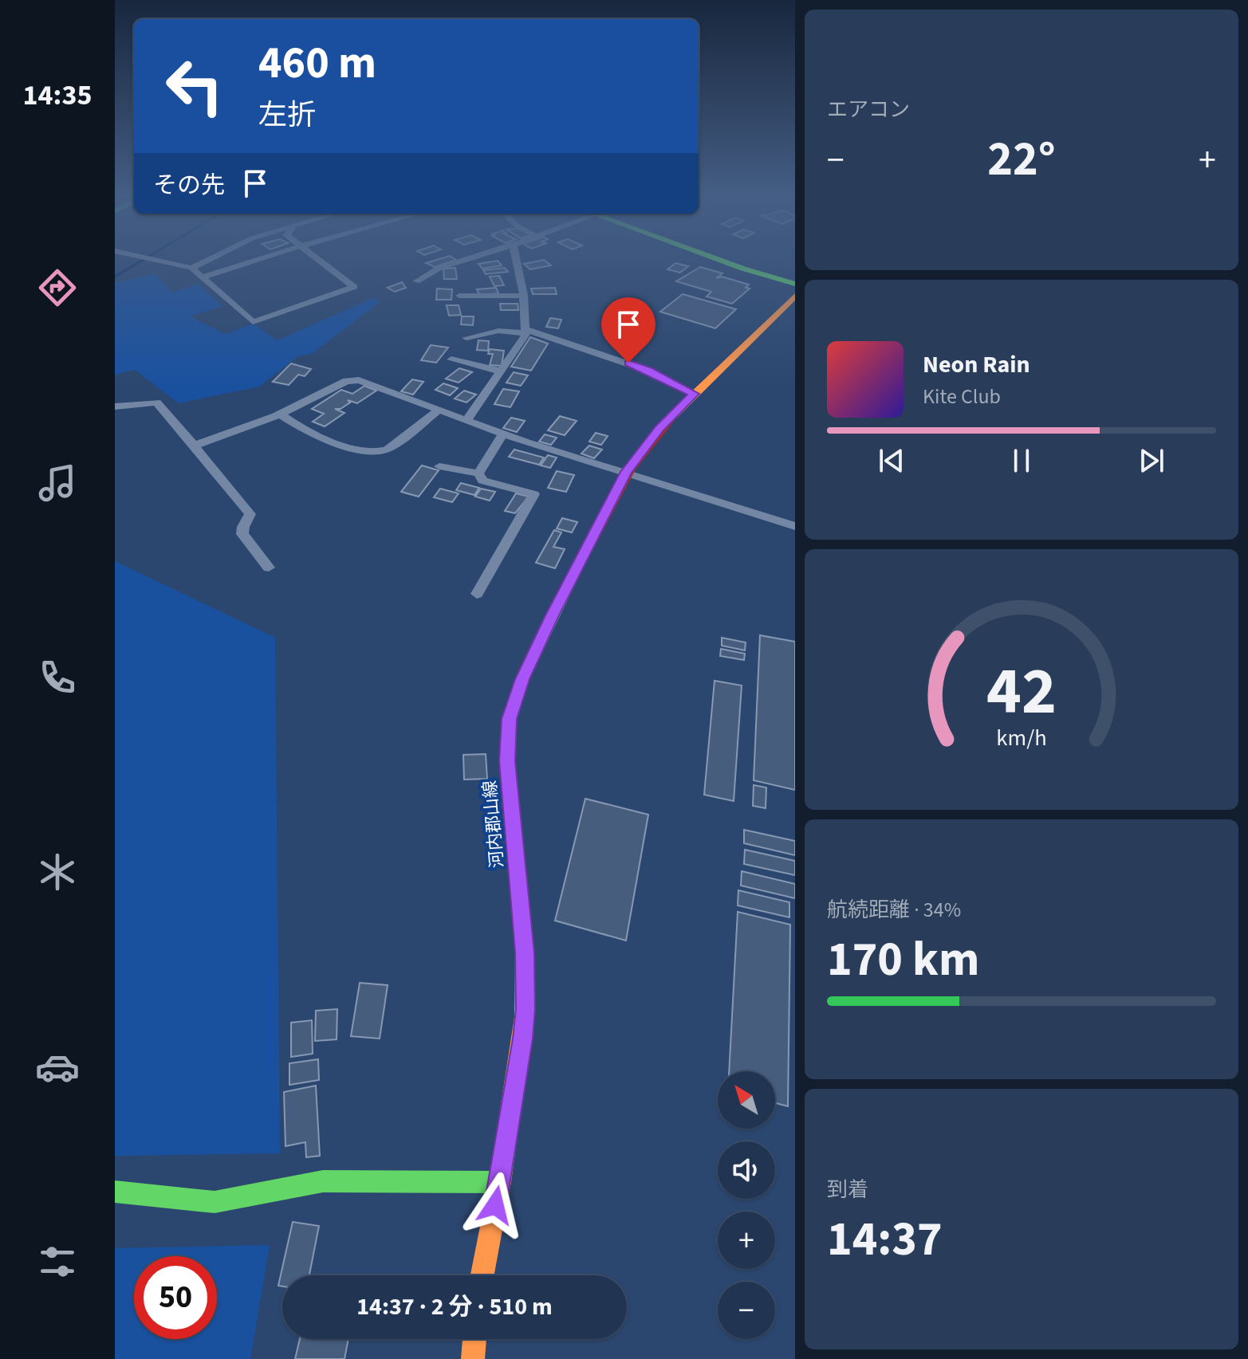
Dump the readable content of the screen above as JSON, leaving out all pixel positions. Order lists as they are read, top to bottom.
{
  "streets": {
    "main road": ["河内郡山線"]
  },
  "north": "top left",
  "page": {
    "tabs": "14:35",
    "tile": [
      "エアコン",
      ["航続距離 · 34%", "170 km"],
      ["到着", "14:37"]
    ],
    "turn": ["460 m", "左折"],
    "heat": ["−", "22°", "+"],
    "then": "その先",
    "song": ["Neon Rain", "Kite Club"],
    "map_buttons": ["+", "−"],
    "limit": "50",
    "trip": "14:37 · 2 分 · 510 m",
    "gauge": ["42", "km/h"]
  }
}
